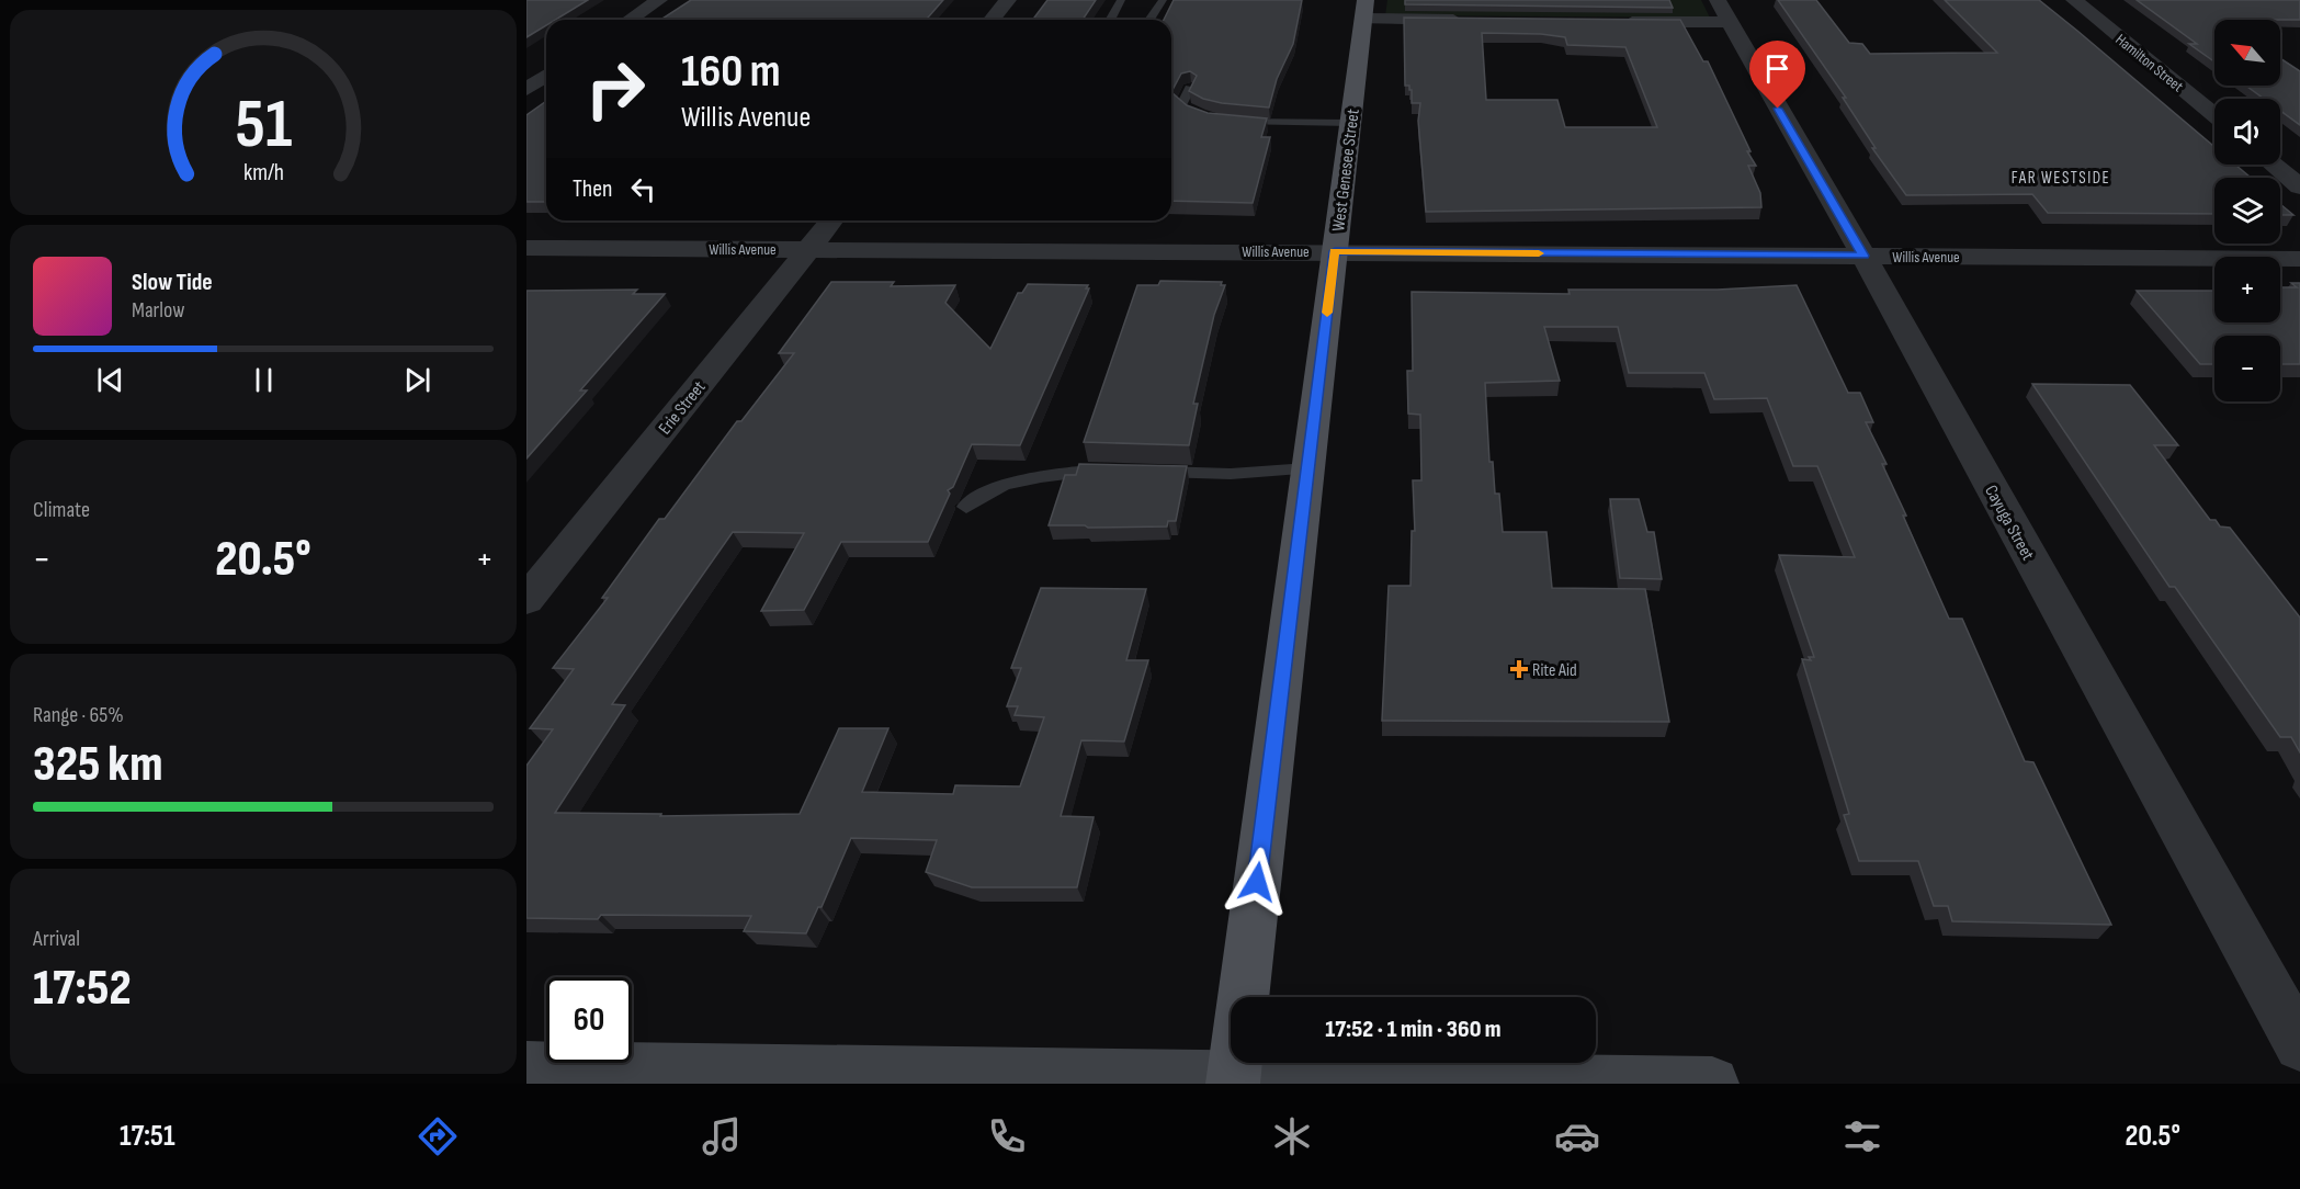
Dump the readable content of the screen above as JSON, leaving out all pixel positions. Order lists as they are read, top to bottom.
{
  "streets": {
    "main road": ["West Genesee Street"],
    "street": [
      "Hamilton Street",
      "Willis Avenue",
      "Erie Street",
      "Cayuga Street"
    ]
  },
  "crossings": [
    ["West Genesee Street", "Willis Avenue"],
    ["Willis Avenue", "Erie Street"],
    ["Willis Avenue", "Cayuga Street"]
  ],
  "districts": ["FAR WESTSIDE"],
  "places": {
    "health": ["Rite Aid"]
  },
  "north": "top left",
  "page": {
    "map_buttons": ["+", "−"],
    "turn": ["160 m", "Willis Avenue"],
    "then": "Then",
    "song": ["Slow Tide", "Marlow"],
    "tile": [
      "Climate",
      ["Range · 65%", "325 km"],
      ["Arrival", "17:52"]
    ],
    "heat": ["−", "20.5°", "+"],
    "limit": "60",
    "trip": "17:52 · 1 min · 360 m",
    "tabs": ["17:51", "20.5°"],
    "gauge": ["51", "km/h"]
  }
}
